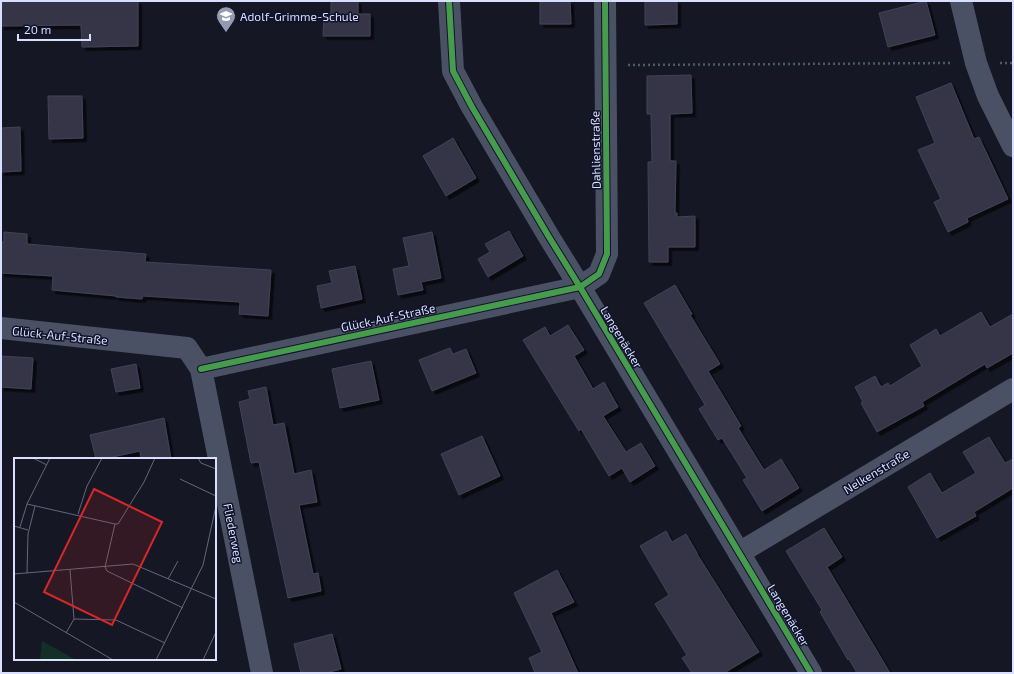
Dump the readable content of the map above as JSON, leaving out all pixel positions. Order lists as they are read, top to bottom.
{
  "streets": {
    "street": [
      "Dahlienstraße",
      "Glück-Auf-Straße",
      "Langenäcker",
      "Nelkenstraße",
      "Fliederweg"
    ]
  },
  "crossings": [
    ["Dahlienstraße", "Glück-Auf-Straße"],
    ["Dahlienstraße", "Langenäcker"],
    ["Glück-Auf-Straße", "Langenäcker"],
    ["Glück-Auf-Straße", "Fliederweg"],
    ["Langenäcker", "Nelkenstraße"]
  ],
  "places": {
    "school or university": ["Adolf-Grimme-Schule"]
  },
  "scale_bar": "20 m"
}
